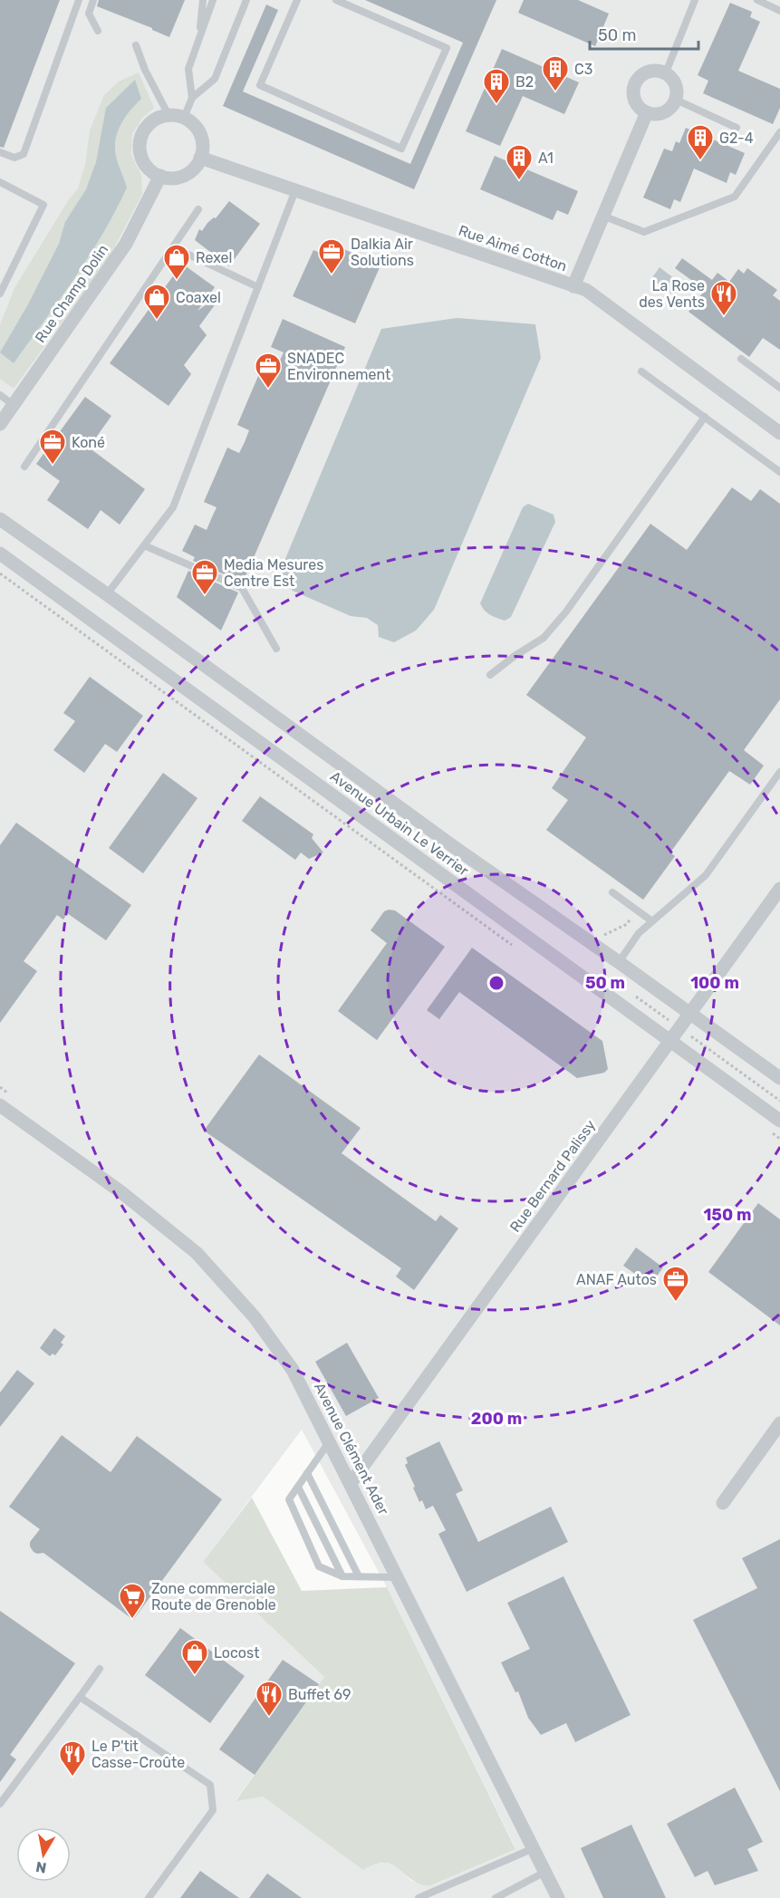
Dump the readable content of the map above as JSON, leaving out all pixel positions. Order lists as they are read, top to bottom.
{
  "streets": {
    "street": [
      "Rue Aimé Cotton",
      "Rue Champ Dolin",
      "Avenue Urbain Le Verrier",
      "Rue Bernard Palissy",
      "Avenue Clément Ader"
    ]
  },
  "crossings": [
    ["Rue Aimé Cotton", "Rue Champ Dolin"],
    ["Avenue Urbain Le Verrier", "Rue Bernard Palissy"],
    ["Rue Bernard Palissy", "Avenue Clément Ader"]
  ],
  "places": {
    "building": [
      "C3",
      "B2",
      "G2-4",
      "A1"
    ],
    "office": [
      "Dalkia Air Solutions",
      "SNADEC Environnement",
      "Koné",
      "Media Mesures Centre Est",
      "ANAF Autos"
    ],
    "shop": ["Rexel", "Coaxel", "Locost"],
    "restaurant": ["La Rose des Vents", "Buffet 69", "Le P'tit Casse-Croûte"],
    "supermarket": ["Zone commerciale Route de Grenoble"]
  },
  "scale_bar": "50 m",
  "north": "bottom",
  "rings": [
    "50 m",
    "100 m",
    "150 m",
    "200 m"
  ]
}
